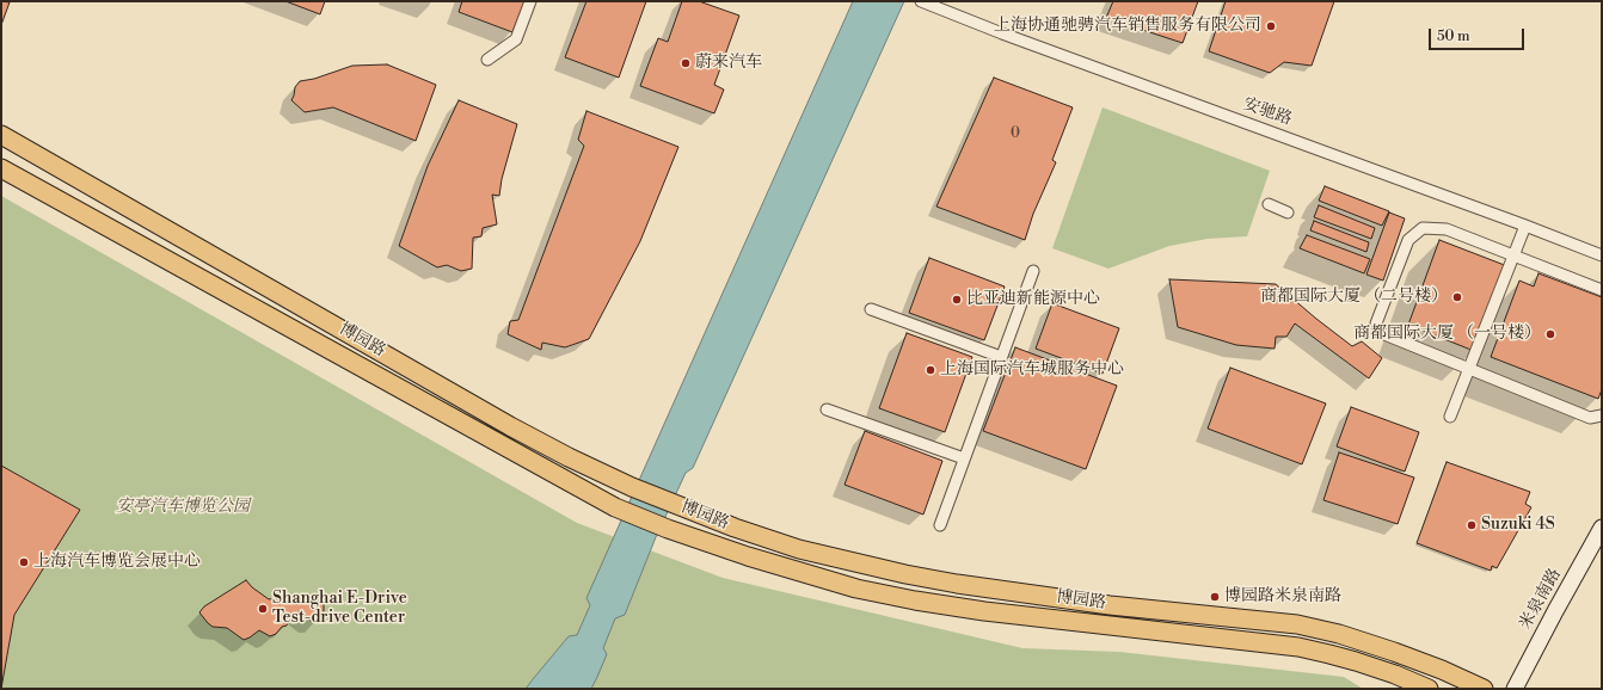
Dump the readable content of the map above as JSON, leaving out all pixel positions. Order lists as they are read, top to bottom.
{
  "streets": {
    "main road": ["博园路", "米泉南路"],
    "street": ["安驰路"]
  },
  "parks": ["安亭汽车博览公园"],
  "places": [
    "上海协通驰骋汽车销售服务有限公司",
    "蔚来汽车",
    "商都国际大厦 （二号楼）",
    "比亚迪新能源中心",
    "商都国际大厦 （一号楼）",
    "上海国际汽车城服务中心",
    "Suzuki 4S",
    "上海汽车博览会展中心",
    "博园路米泉南路",
    "Shanghai E-Drive Test-drive Center"
  ],
  "house_numbers": ["0"],
  "scale_bar": "50 m"
}
